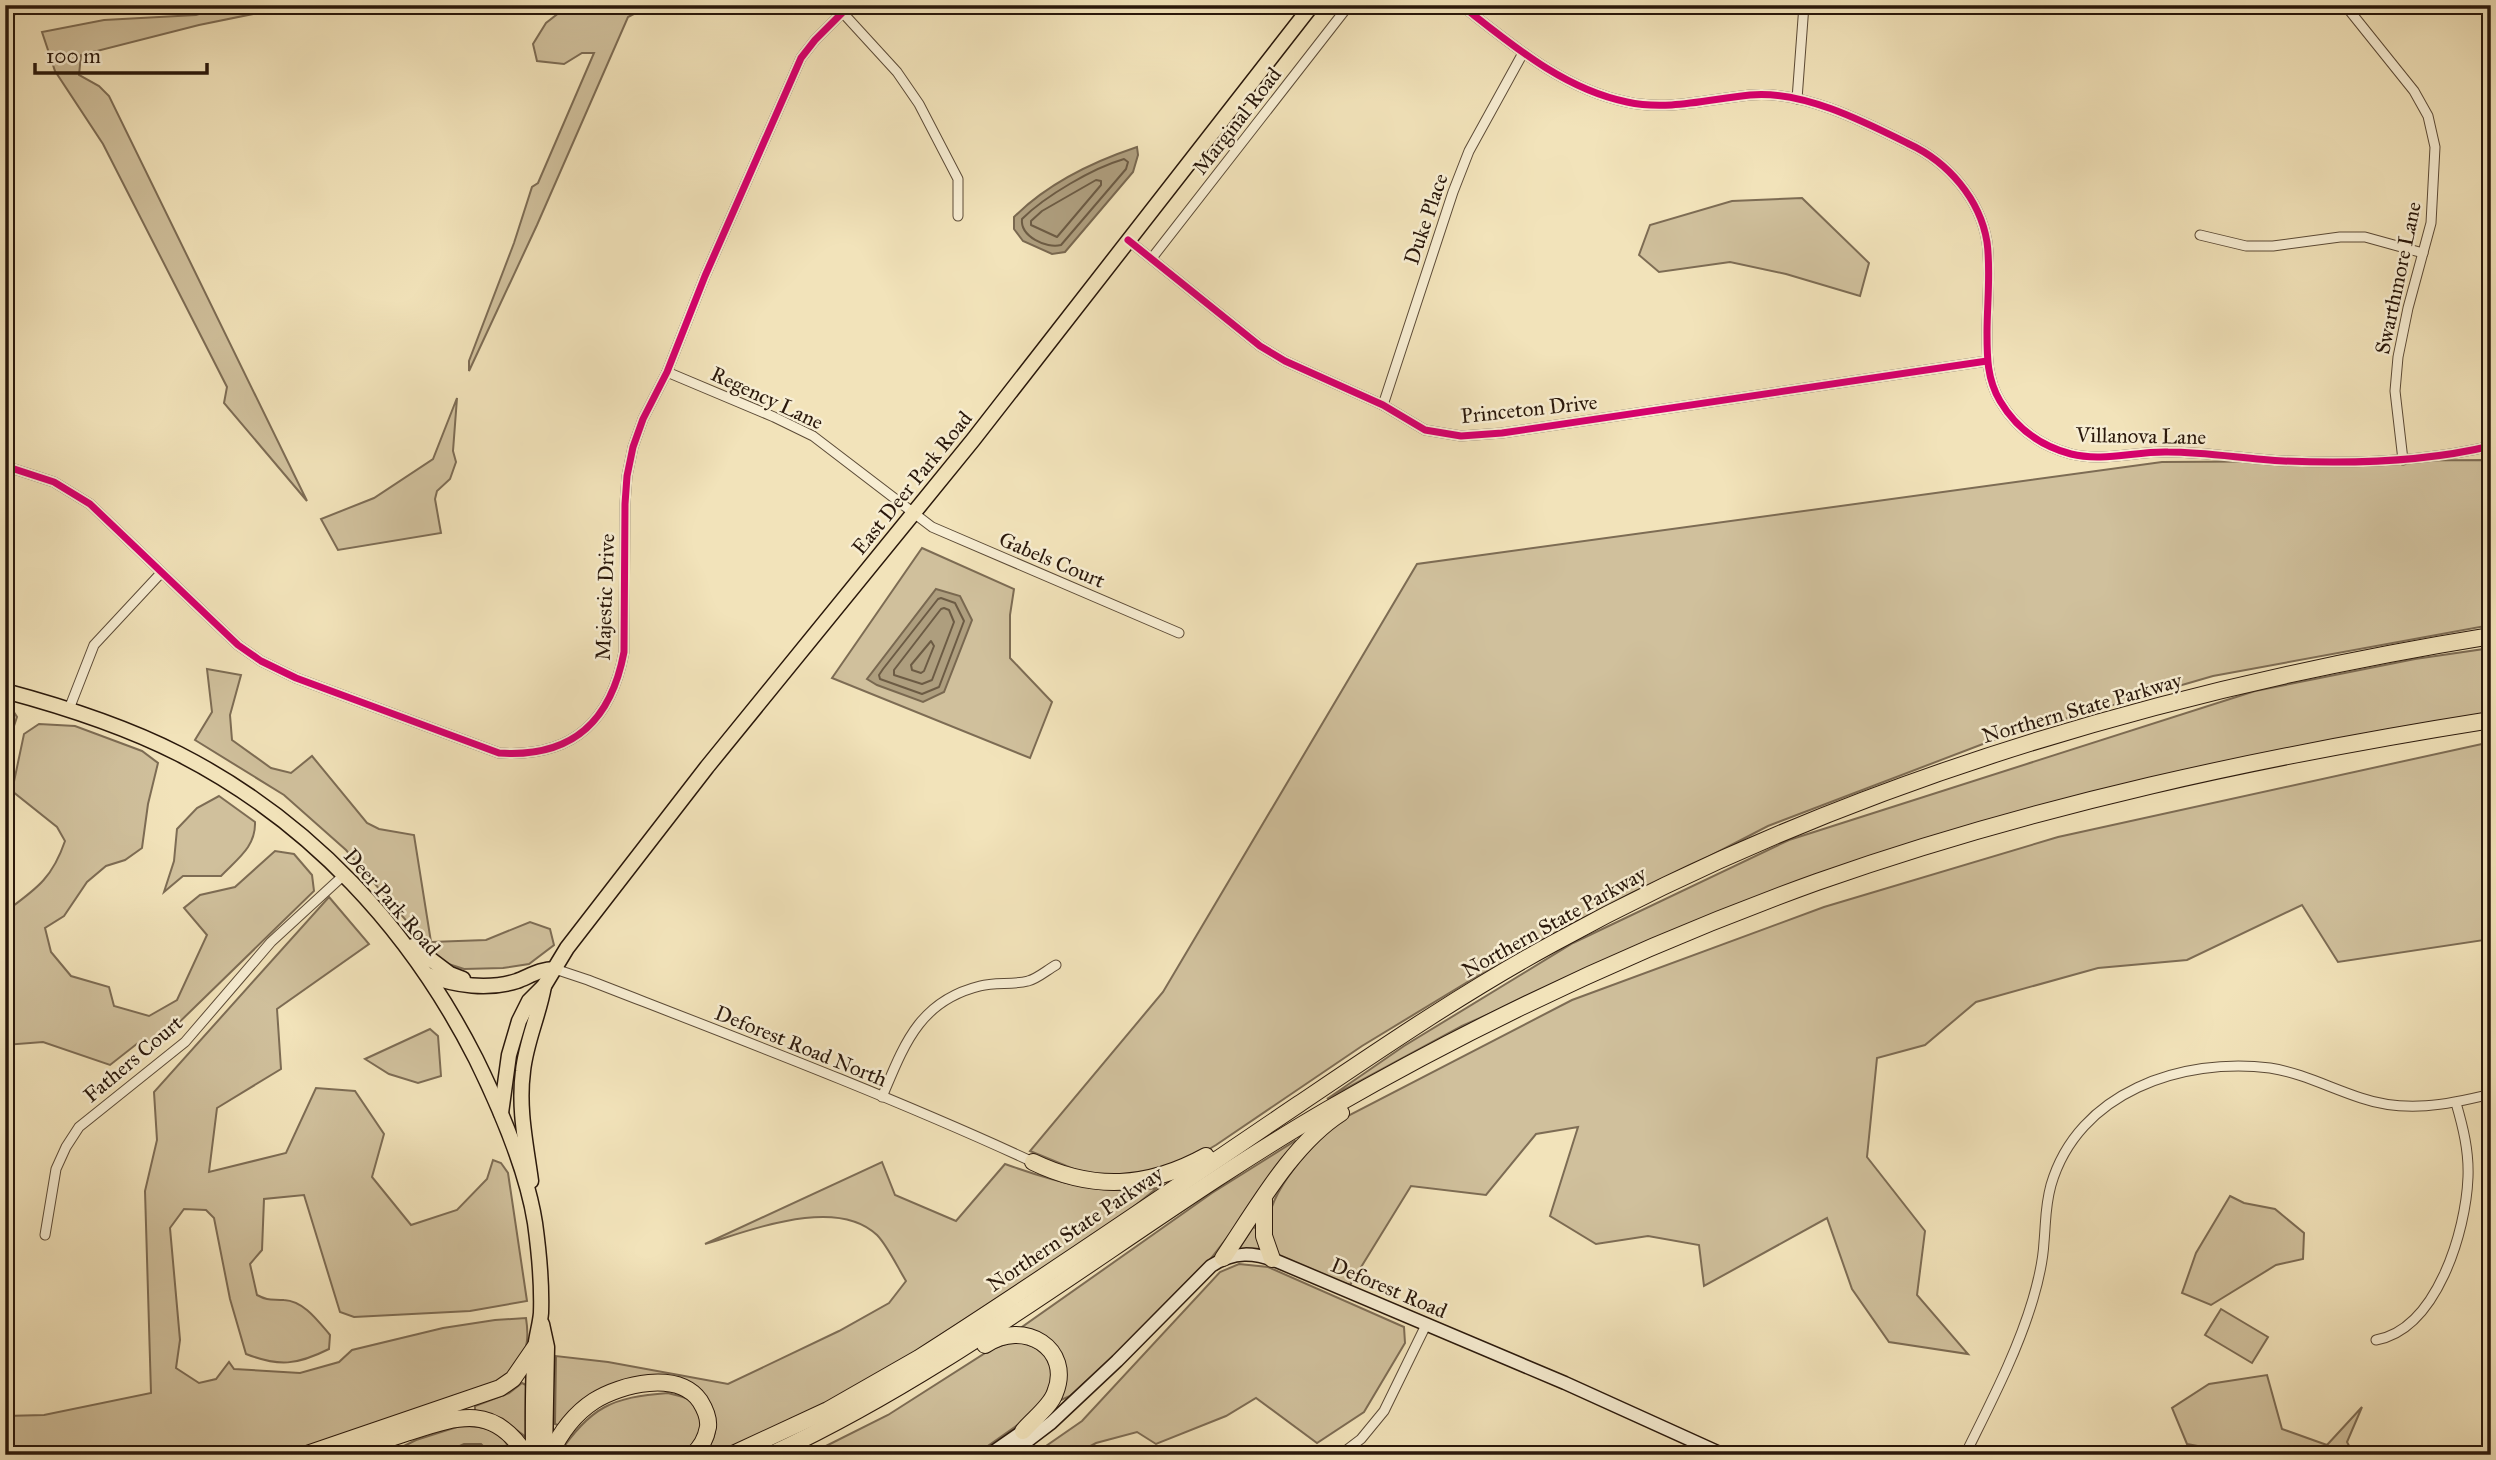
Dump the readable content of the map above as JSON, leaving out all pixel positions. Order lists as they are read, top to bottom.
{
  "streets": {
    "highway": ["Northern State Parkway"],
    "main road": ["East Deer Park Road", "Deer Park Road"],
    "street": [
      "Marginal Road",
      "Duke Place",
      "Swarthmore Lane",
      "Regency Lane",
      "Princeton Drive",
      "Villanova Lane",
      "Gabels Court",
      "Majestic Drive",
      "Deforest Road North",
      "Fathers Court",
      "Deforest Road"
    ]
  },
  "crossings": [
    ["Marginal Road", "Princeton Drive"],
    ["Duke Place", "Princeton Drive"],
    ["Duke Place", "Villanova Lane"],
    ["Swarthmore Lane", "Villanova Lane"],
    ["Regency Lane", "East Deer Park Road"],
    ["Regency Lane", "Gabels Court"],
    ["Regency Lane", "Majestic Drive"],
    ["Princeton Drive", "Villanova Lane"],
    ["Princeton Drive", "East Deer Park Road"],
    ["East Deer Park Road", "Gabels Court"],
    ["East Deer Park Road", "Deer Park Road"],
    ["East Deer Park Road", "Deforest Road North"],
    ["Deer Park Road", "Fathers Court"]
  ],
  "scale_bar": "100 m"
}
